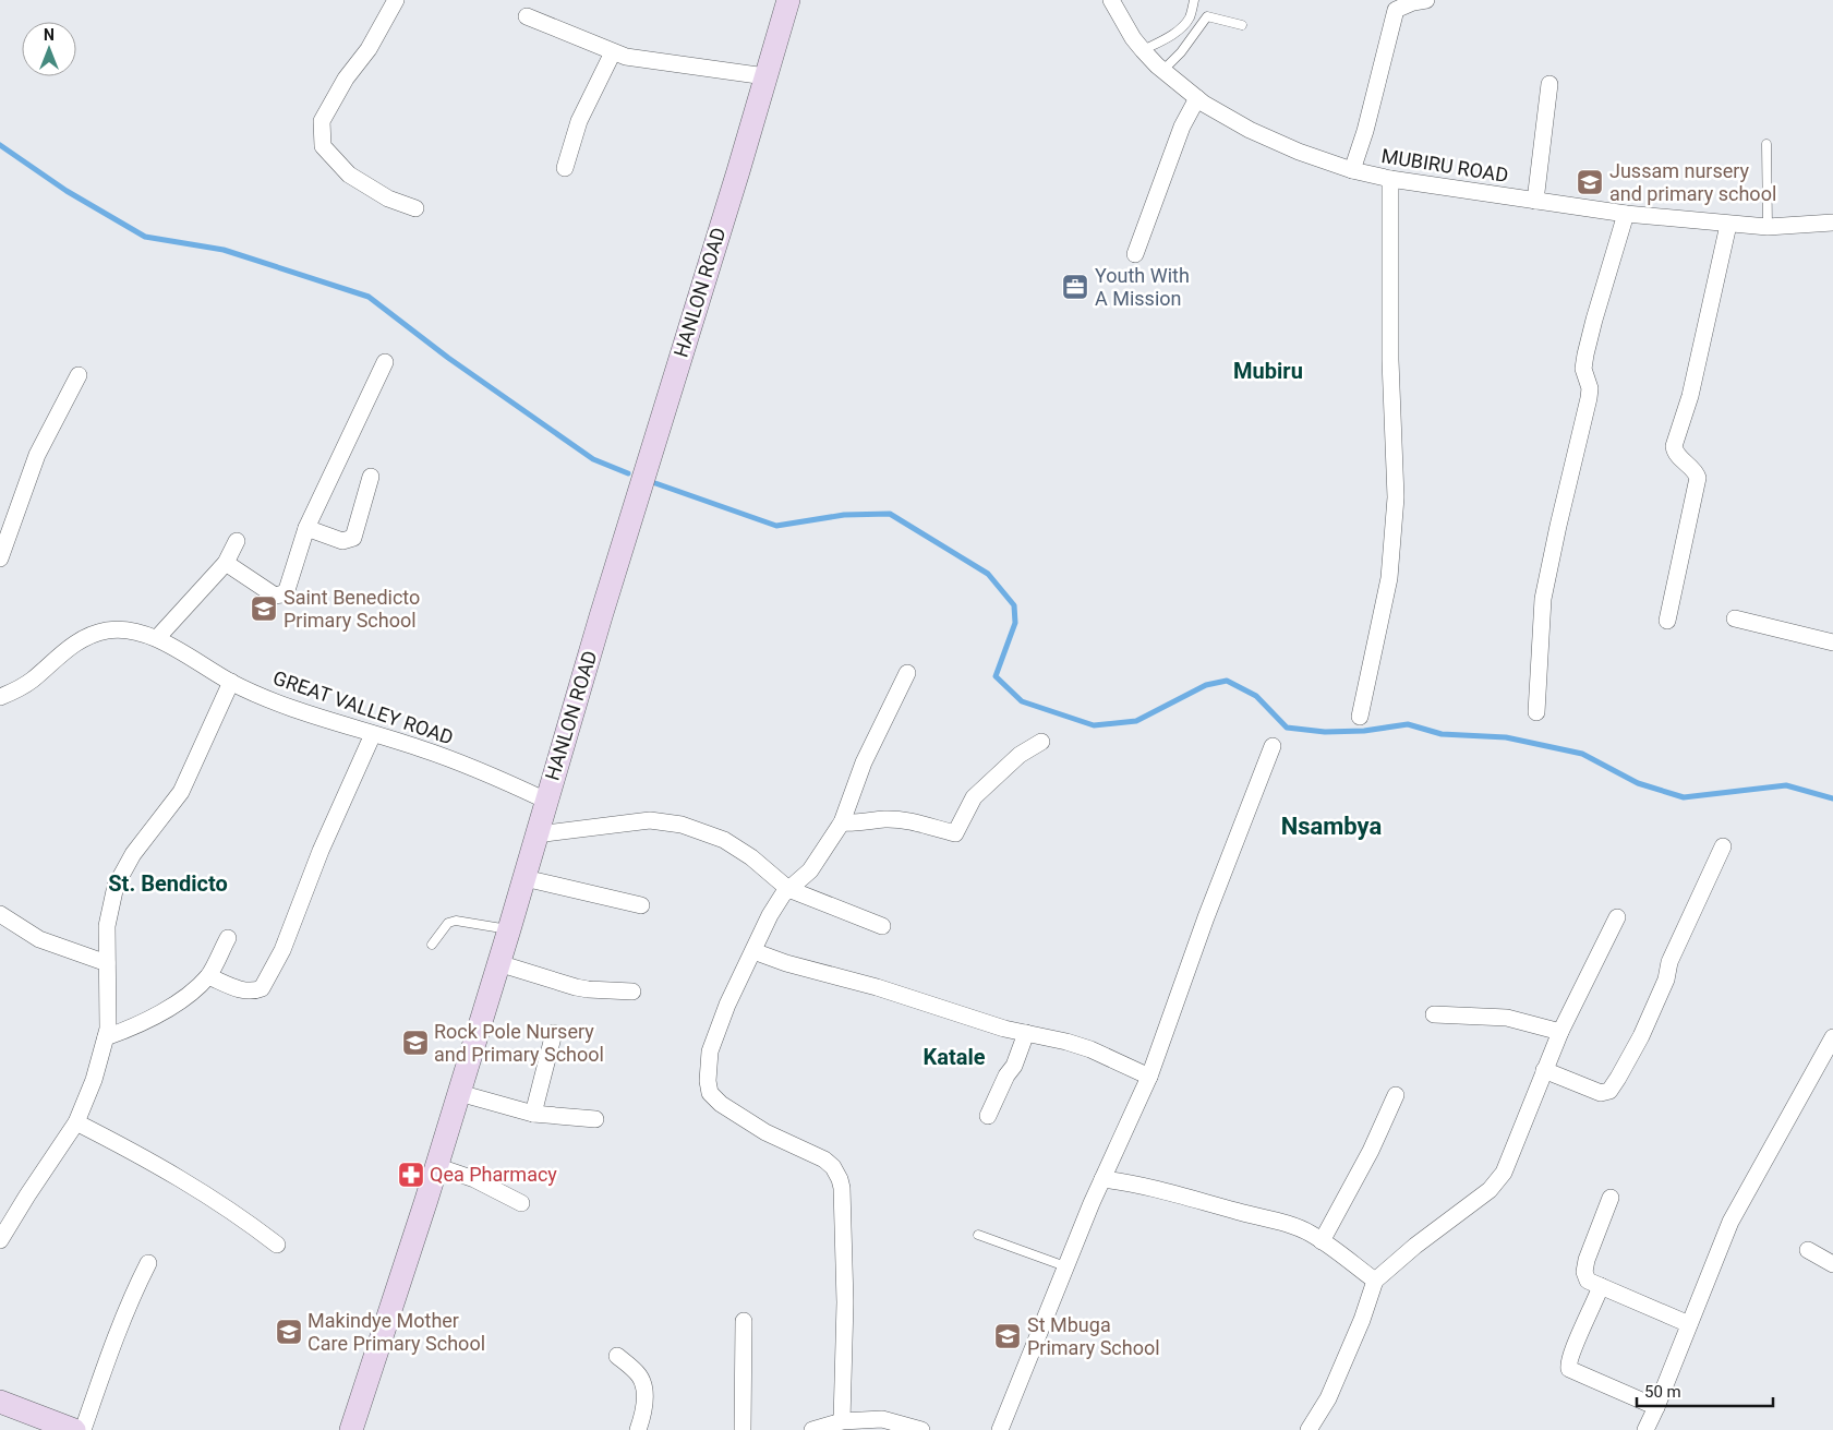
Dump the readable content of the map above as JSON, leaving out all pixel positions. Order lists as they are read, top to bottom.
{
  "streets": {
    "main road": ["HANLON ROAD"],
    "street": ["MUBIRU ROAD", "GREAT VALLEY ROAD"]
  },
  "crossings": [
    ["HANLON ROAD", "GREAT VALLEY ROAD"]
  ],
  "districts": [
    "Mubiru",
    "Nsambya",
    "St. Bendicto",
    "Katale"
  ],
  "places": {
    "school or university": [
      "Jussam nursery and primary school",
      "Saint Benedicto Primary School",
      "Rock Pole Nursery and Primary School",
      "Makindye Mother Care Primary School",
      "St Mbuga Primary School"
    ],
    "office": ["Youth With A Mission"],
    "pharmacy": ["Qea Pharmacy"]
  },
  "scale_bar": "50 m",
  "north": "top"
}
